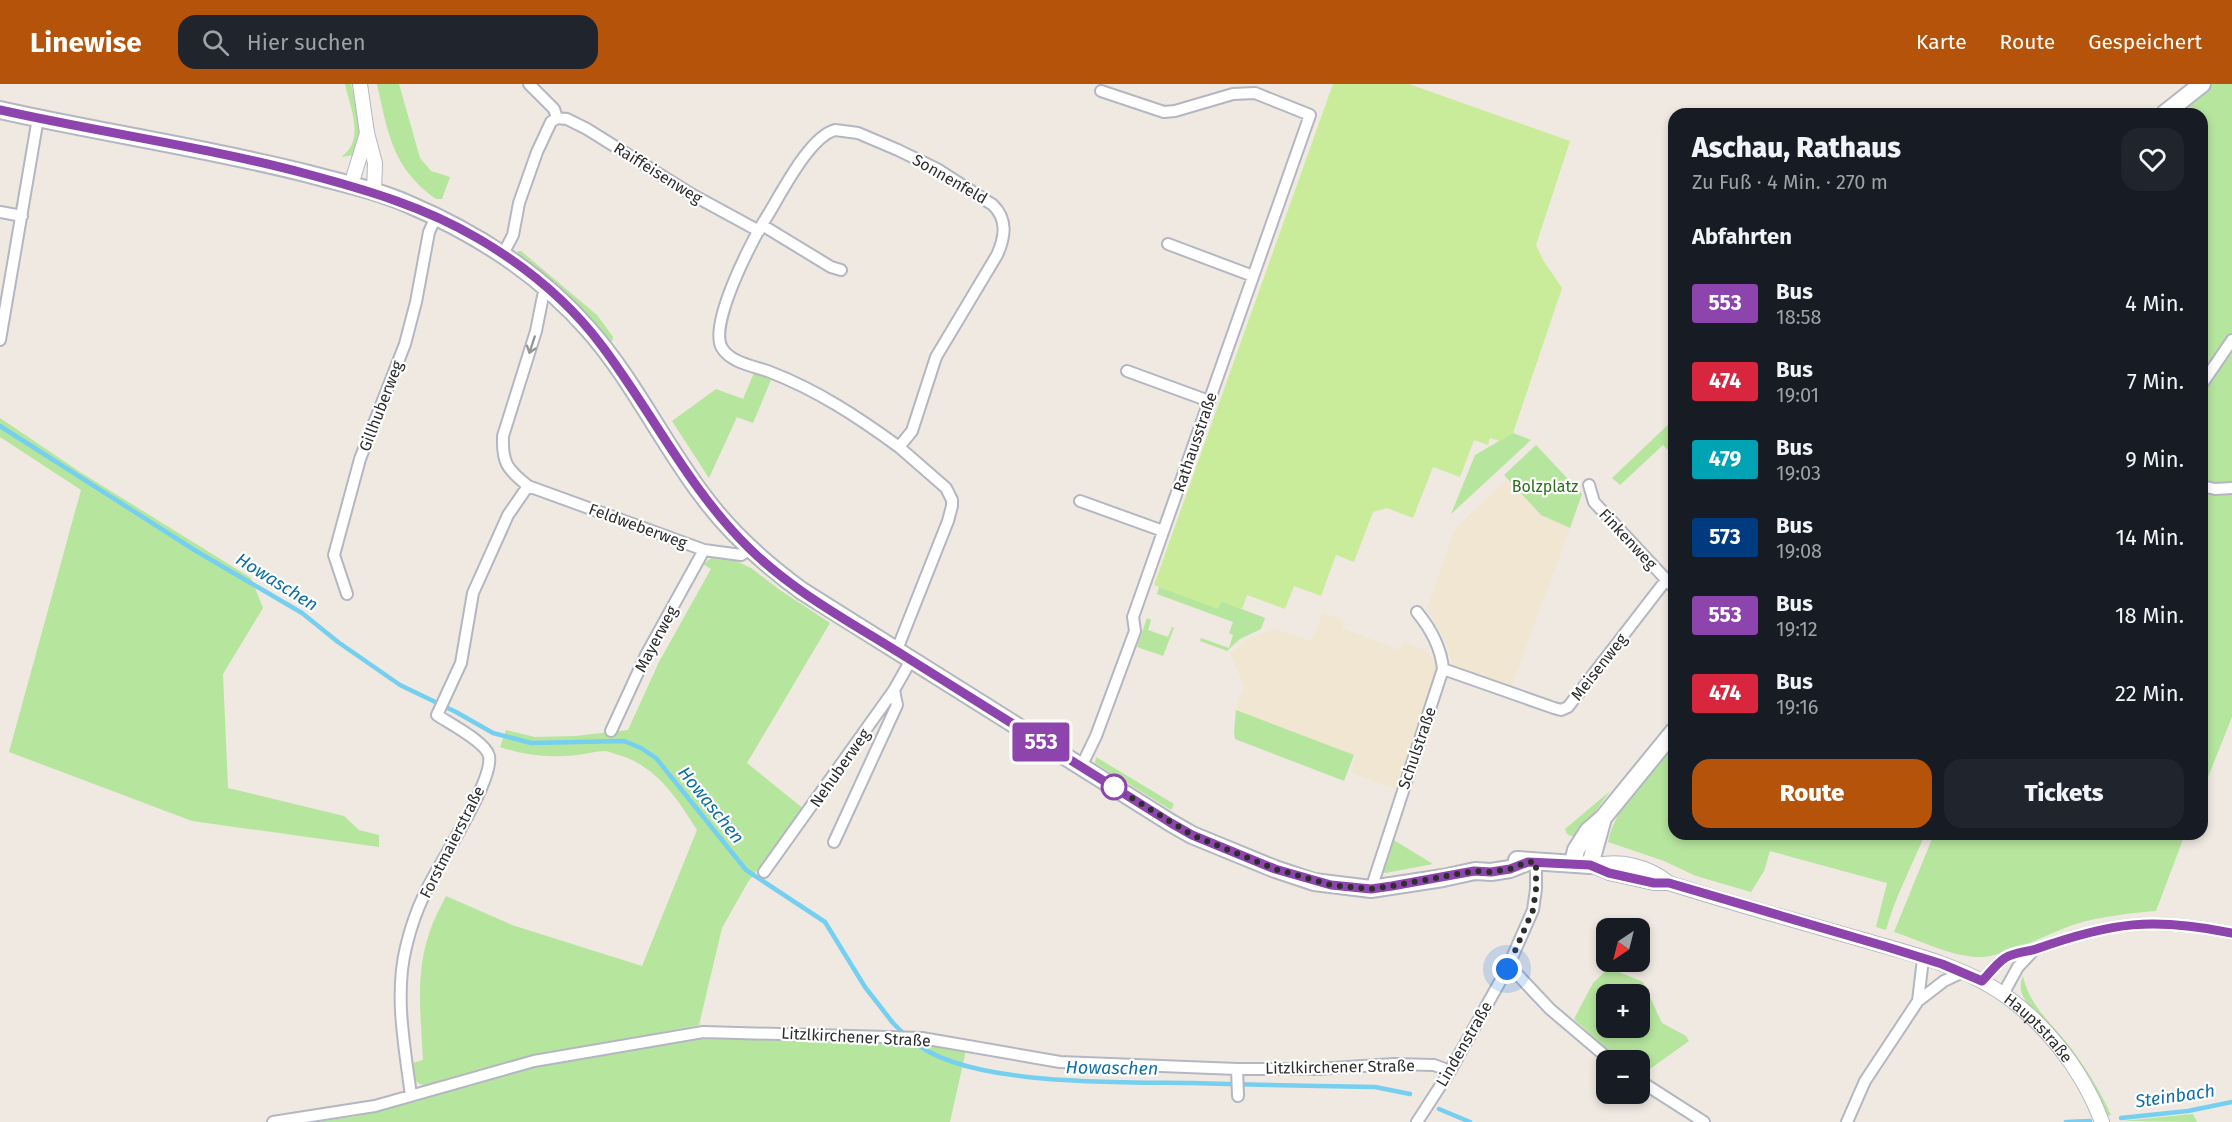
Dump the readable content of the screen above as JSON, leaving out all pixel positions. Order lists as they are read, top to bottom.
{
  "streets": {
    "main road": ["Hauptstraße"],
    "street": [
      "Raiffeisenweg",
      "Sonnenfeld",
      "Gillhuberweg",
      "Rathausstraße",
      "Feldweberweg",
      "Finkenweg",
      "Mayerweg",
      "Meisenweg",
      "Schulstraße",
      "Nehuberweg",
      "Forstmaierstraße",
      "Litzlkirchener Straße",
      "Lindenstraße"
    ]
  },
  "crossings": [
    ["Raiffeisenweg", "Sonnenfeld"],
    ["Sonnenfeld", "Hauptstraße"],
    ["Gillhuberweg", "Hauptstraße"],
    ["Rathausstraße", "Hauptstraße"],
    ["Feldweberweg", "Mayerweg"],
    ["Feldweberweg", "Forstmaierstraße"],
    ["Feldweberweg", "Hauptstraße"],
    ["Meisenweg", "Schulstraße"],
    ["Schulstraße", "Hauptstraße"],
    ["Nehuberweg", "Hauptstraße"],
    ["Forstmaierstraße", "Litzlkirchener Straße"],
    ["Hauptstraße", "Lindenstraße"],
    ["Litzlkirchener Straße", "Lindenstraße"]
  ],
  "water": ["Howaschen", "Steinbach"],
  "parks": ["Bolzplatz"],
  "lines": ["bus line 553"],
  "north": "bottom left",
  "page": {
    "header": "Linewise",
    "search": "Hier suchen",
    "nav": ["Karte", "Route", "Gespeichert"],
    "on_map": "553",
    "heading": [
      ["Aschau, Rathaus", "Zu Fuß · 4 Min. · 270 m"],
      "Abfahrten"
    ],
    "list": [
      {
        "mark": "553",
        "name": "Bus",
        "note": "18:58",
        "value": "4 Min."
      },
      {
        "mark": "474",
        "name": "Bus",
        "note": "19:01",
        "value": "7 Min."
      },
      {
        "mark": "479",
        "name": "Bus",
        "note": "19:03",
        "value": "9 Min."
      },
      {
        "mark": "573",
        "name": "Bus",
        "note": "19:08",
        "value": "14 Min."
      },
      {
        "mark": "553",
        "name": "Bus",
        "note": "19:12",
        "value": "18 Min."
      },
      {
        "mark": "474",
        "name": "Bus",
        "note": "19:16",
        "value": "22 Min."
      }
    ],
    "buttons": ["Route", "Tickets"],
    "map_buttons": ["+", "−"]
  }
}
